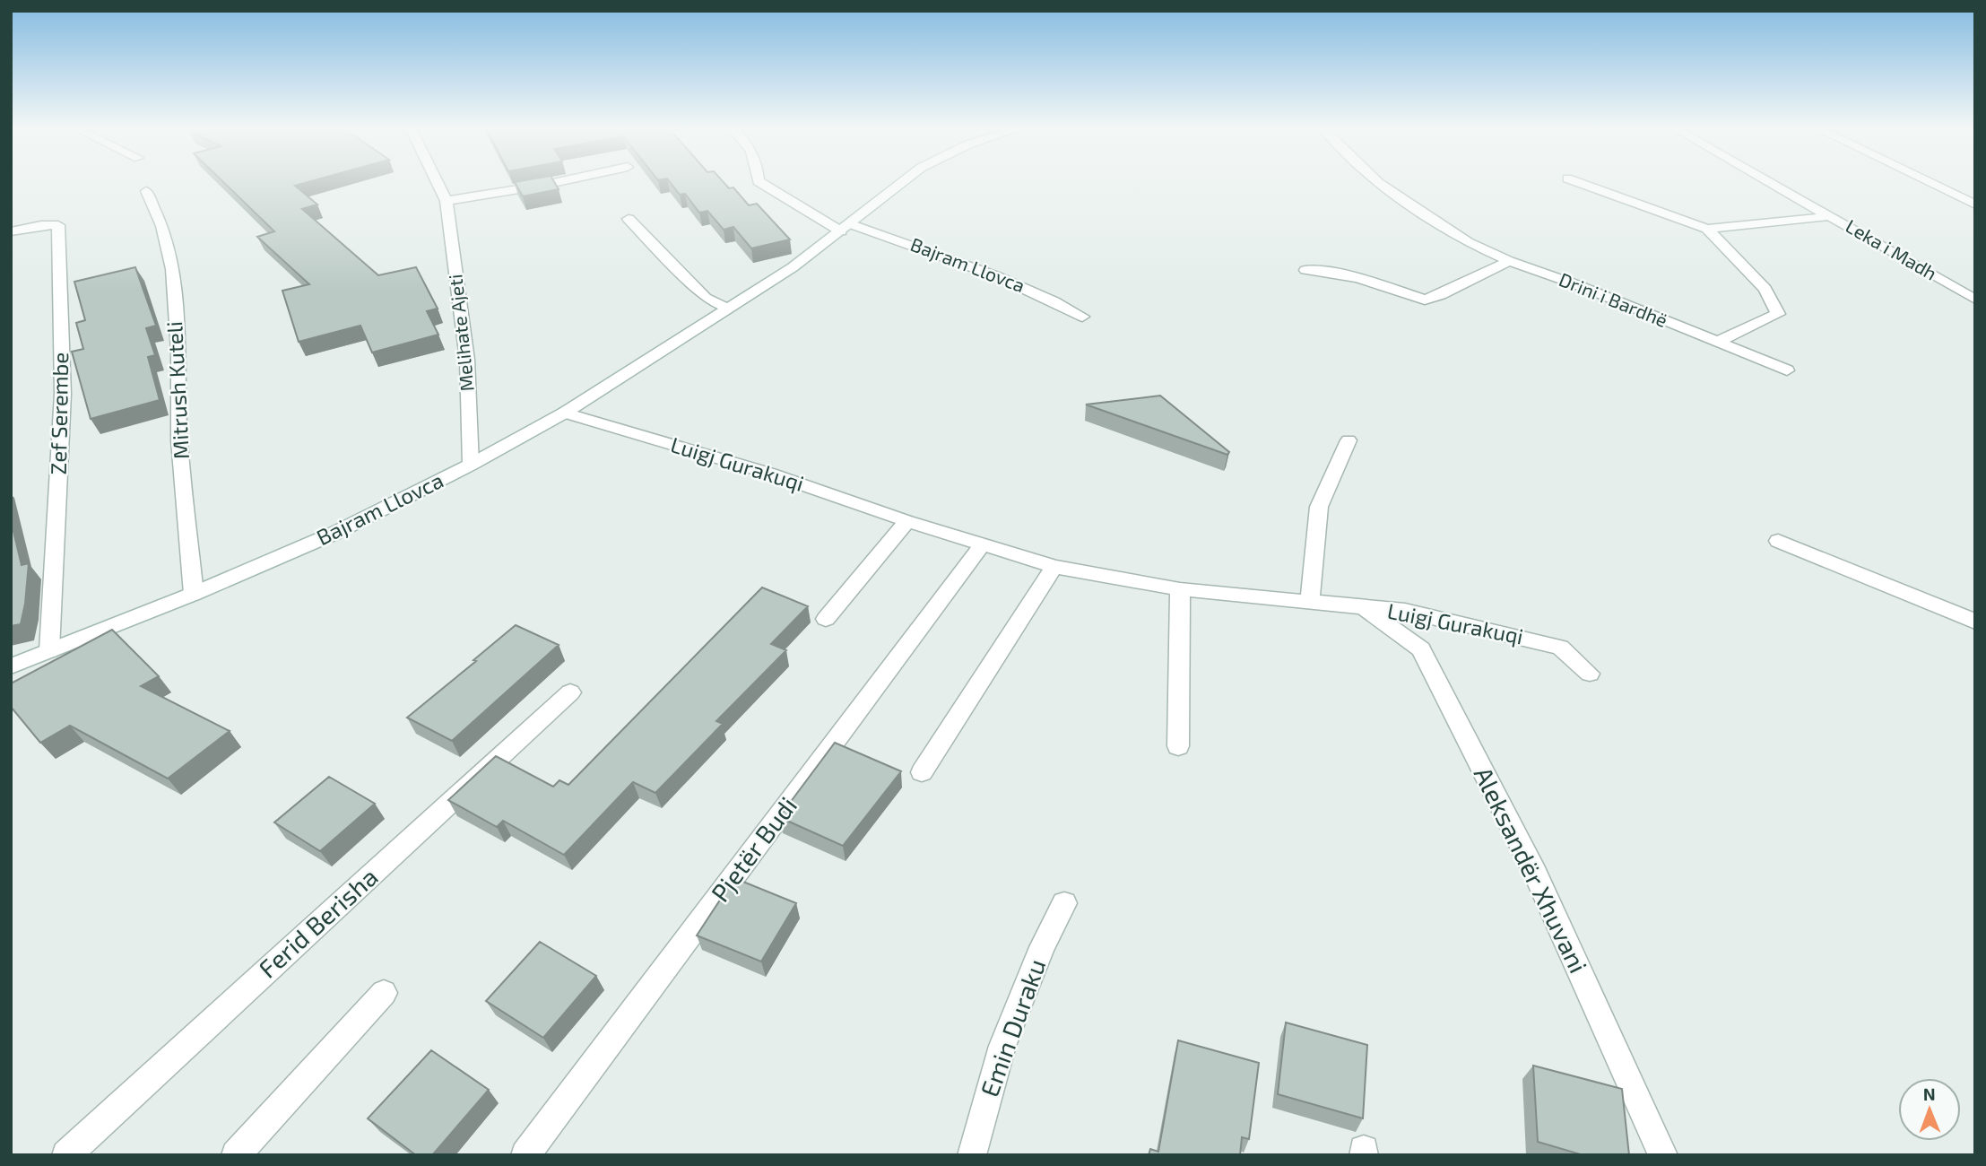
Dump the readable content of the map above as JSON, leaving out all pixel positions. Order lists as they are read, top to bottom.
{
  "streets": {
    "street": [
      "Leka i Madh",
      "Bajram Llovca",
      "Drini i Bardhë",
      "Melihate Ajeti",
      "Mitrush Kuteli",
      "Zef Serembe",
      "Luigj Gurakuqi",
      "Pjetër Budi",
      "Aleksandër Xhuvani",
      "Ferid Berisha",
      "Emin Duraku"
    ]
  },
  "crossings": [
    ["Bajram Llovca", "Melihate Ajeti"],
    ["Bajram Llovca", "Mitrush Kuteli"],
    ["Bajram Llovca", "Zef Serembe"],
    ["Bajram Llovca", "Luigj Gurakuqi"],
    ["Luigj Gurakuqi", "Pjetër Budi"],
    ["Luigj Gurakuqi", "Aleksandër Xhuvani"]
  ],
  "north": "top"
}
